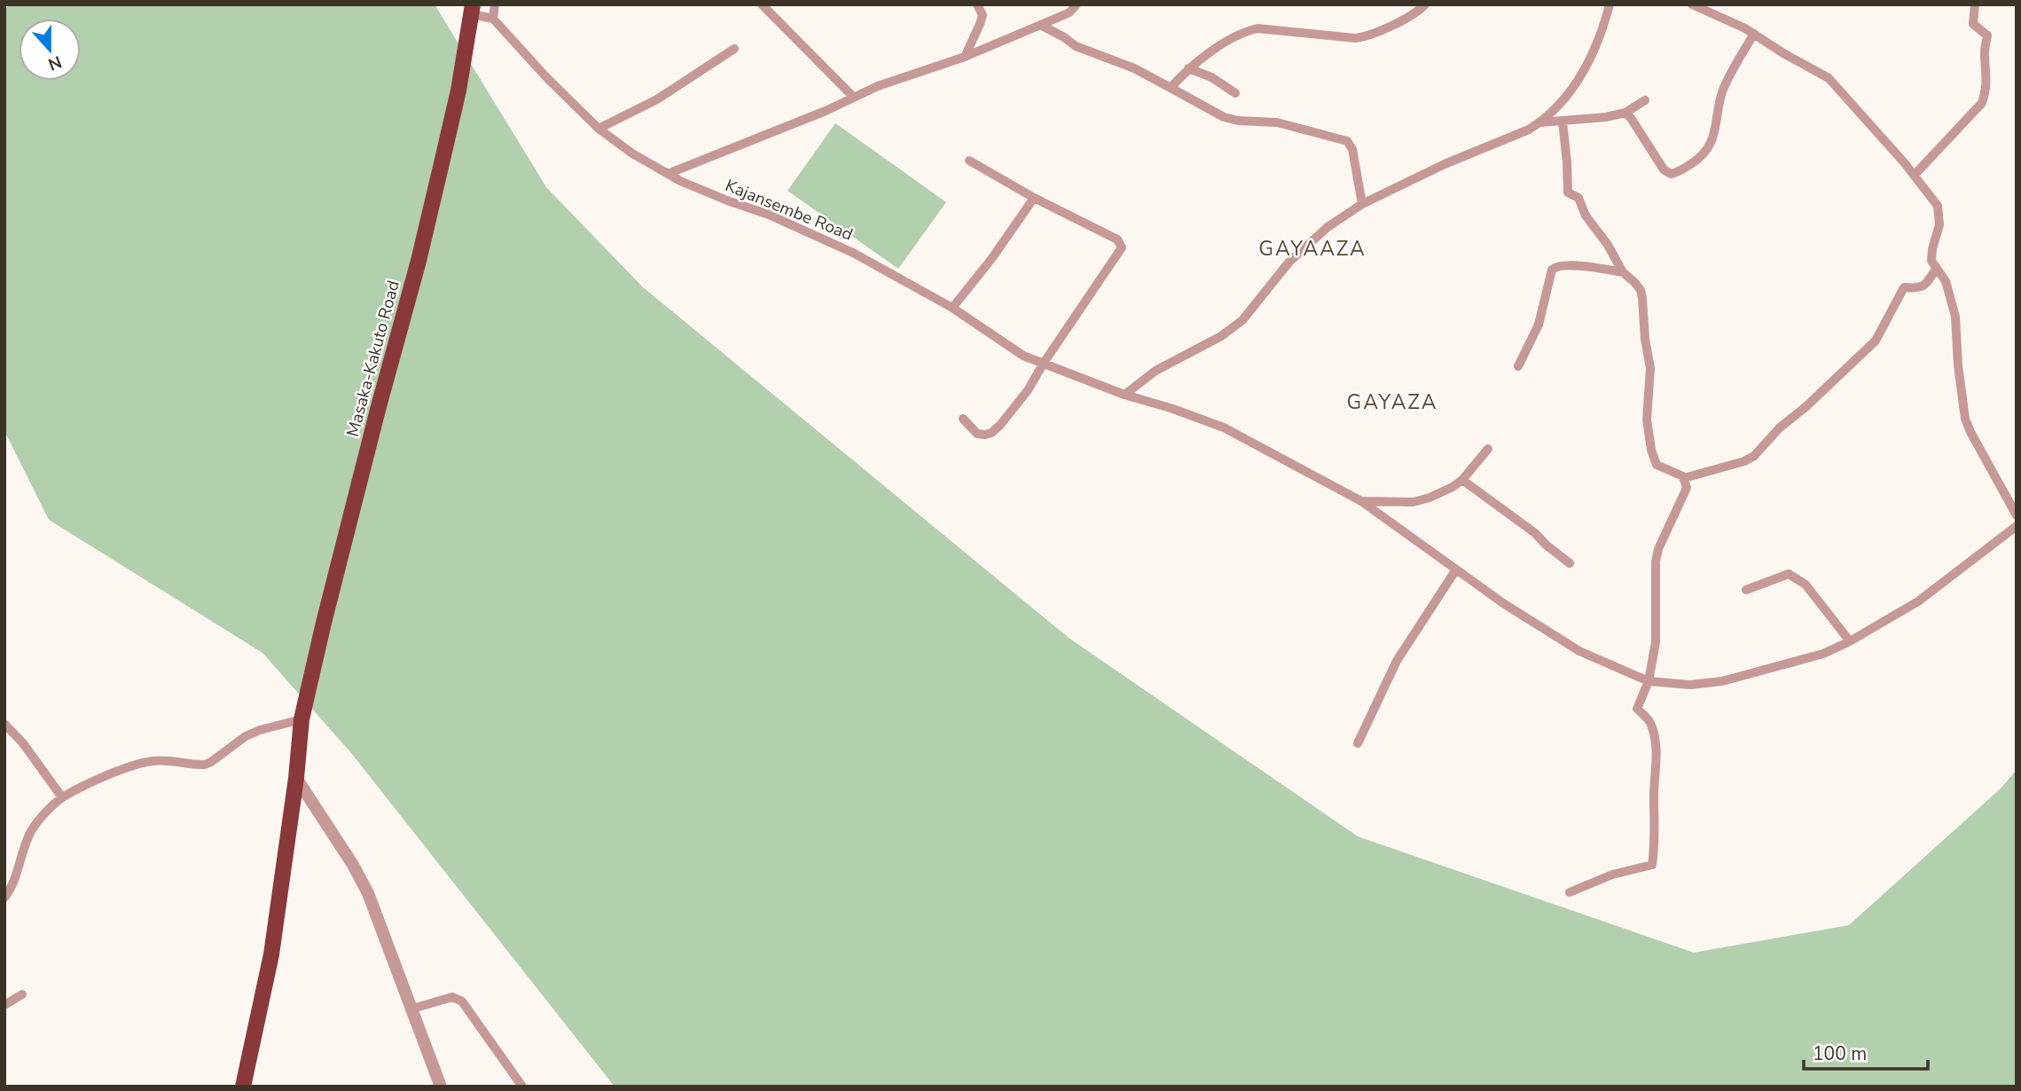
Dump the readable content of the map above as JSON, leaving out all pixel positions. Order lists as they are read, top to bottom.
{
  "streets": {
    "highway": ["Masaka-Kakuto Road"],
    "street": ["Kajansembe Road"]
  },
  "districts": ["GAYAAZA", "GAYAZA"],
  "scale_bar": "100 m",
  "north": "bottom"
}
